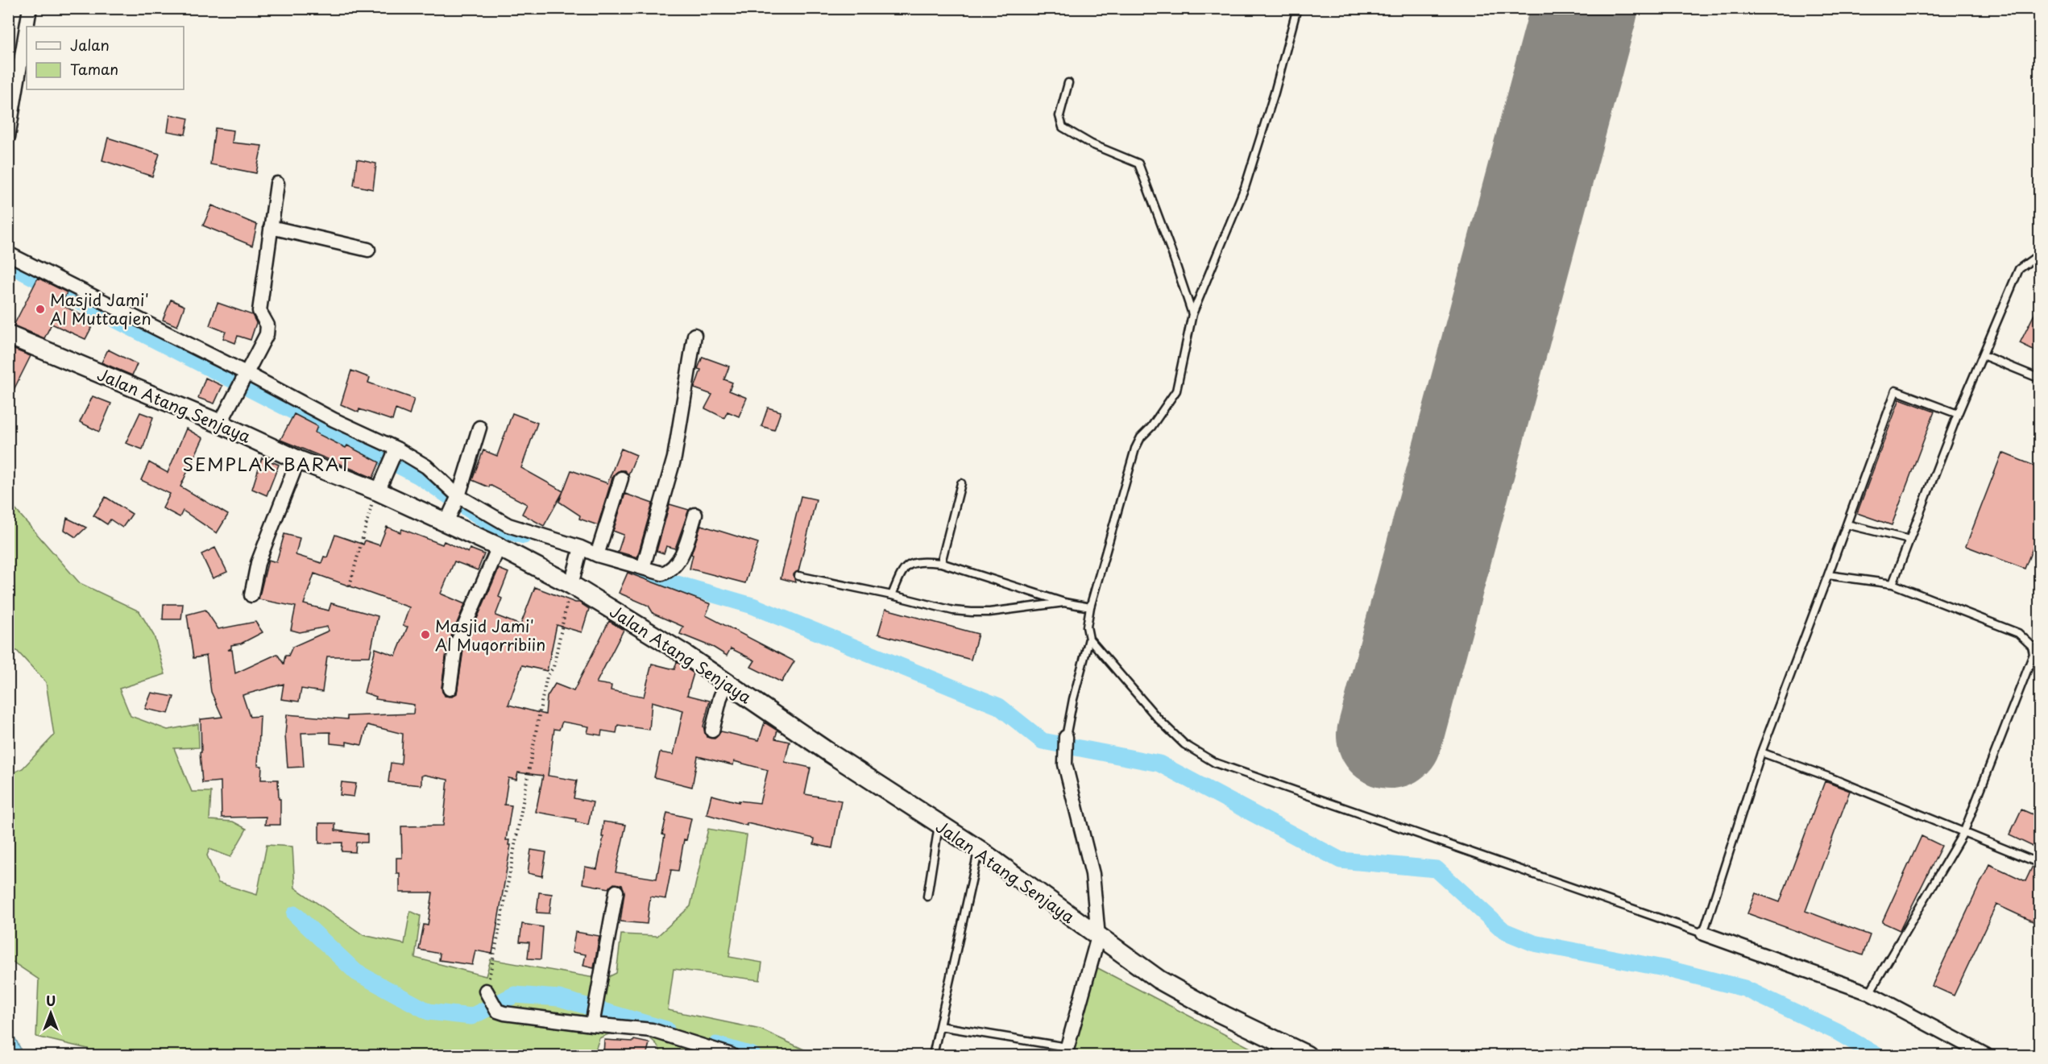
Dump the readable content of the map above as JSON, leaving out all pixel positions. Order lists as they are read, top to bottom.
{
  "streets": {
    "main road": ["Jalan Atang Senjaya"]
  },
  "districts": ["SEMPLAK BARAT"],
  "places": ["Masjid Jami' Al Muttaqien", "Masjid Jami' Al Muqorribiin"],
  "legend": ["Jalan", "Taman"],
  "north": "top"
}
